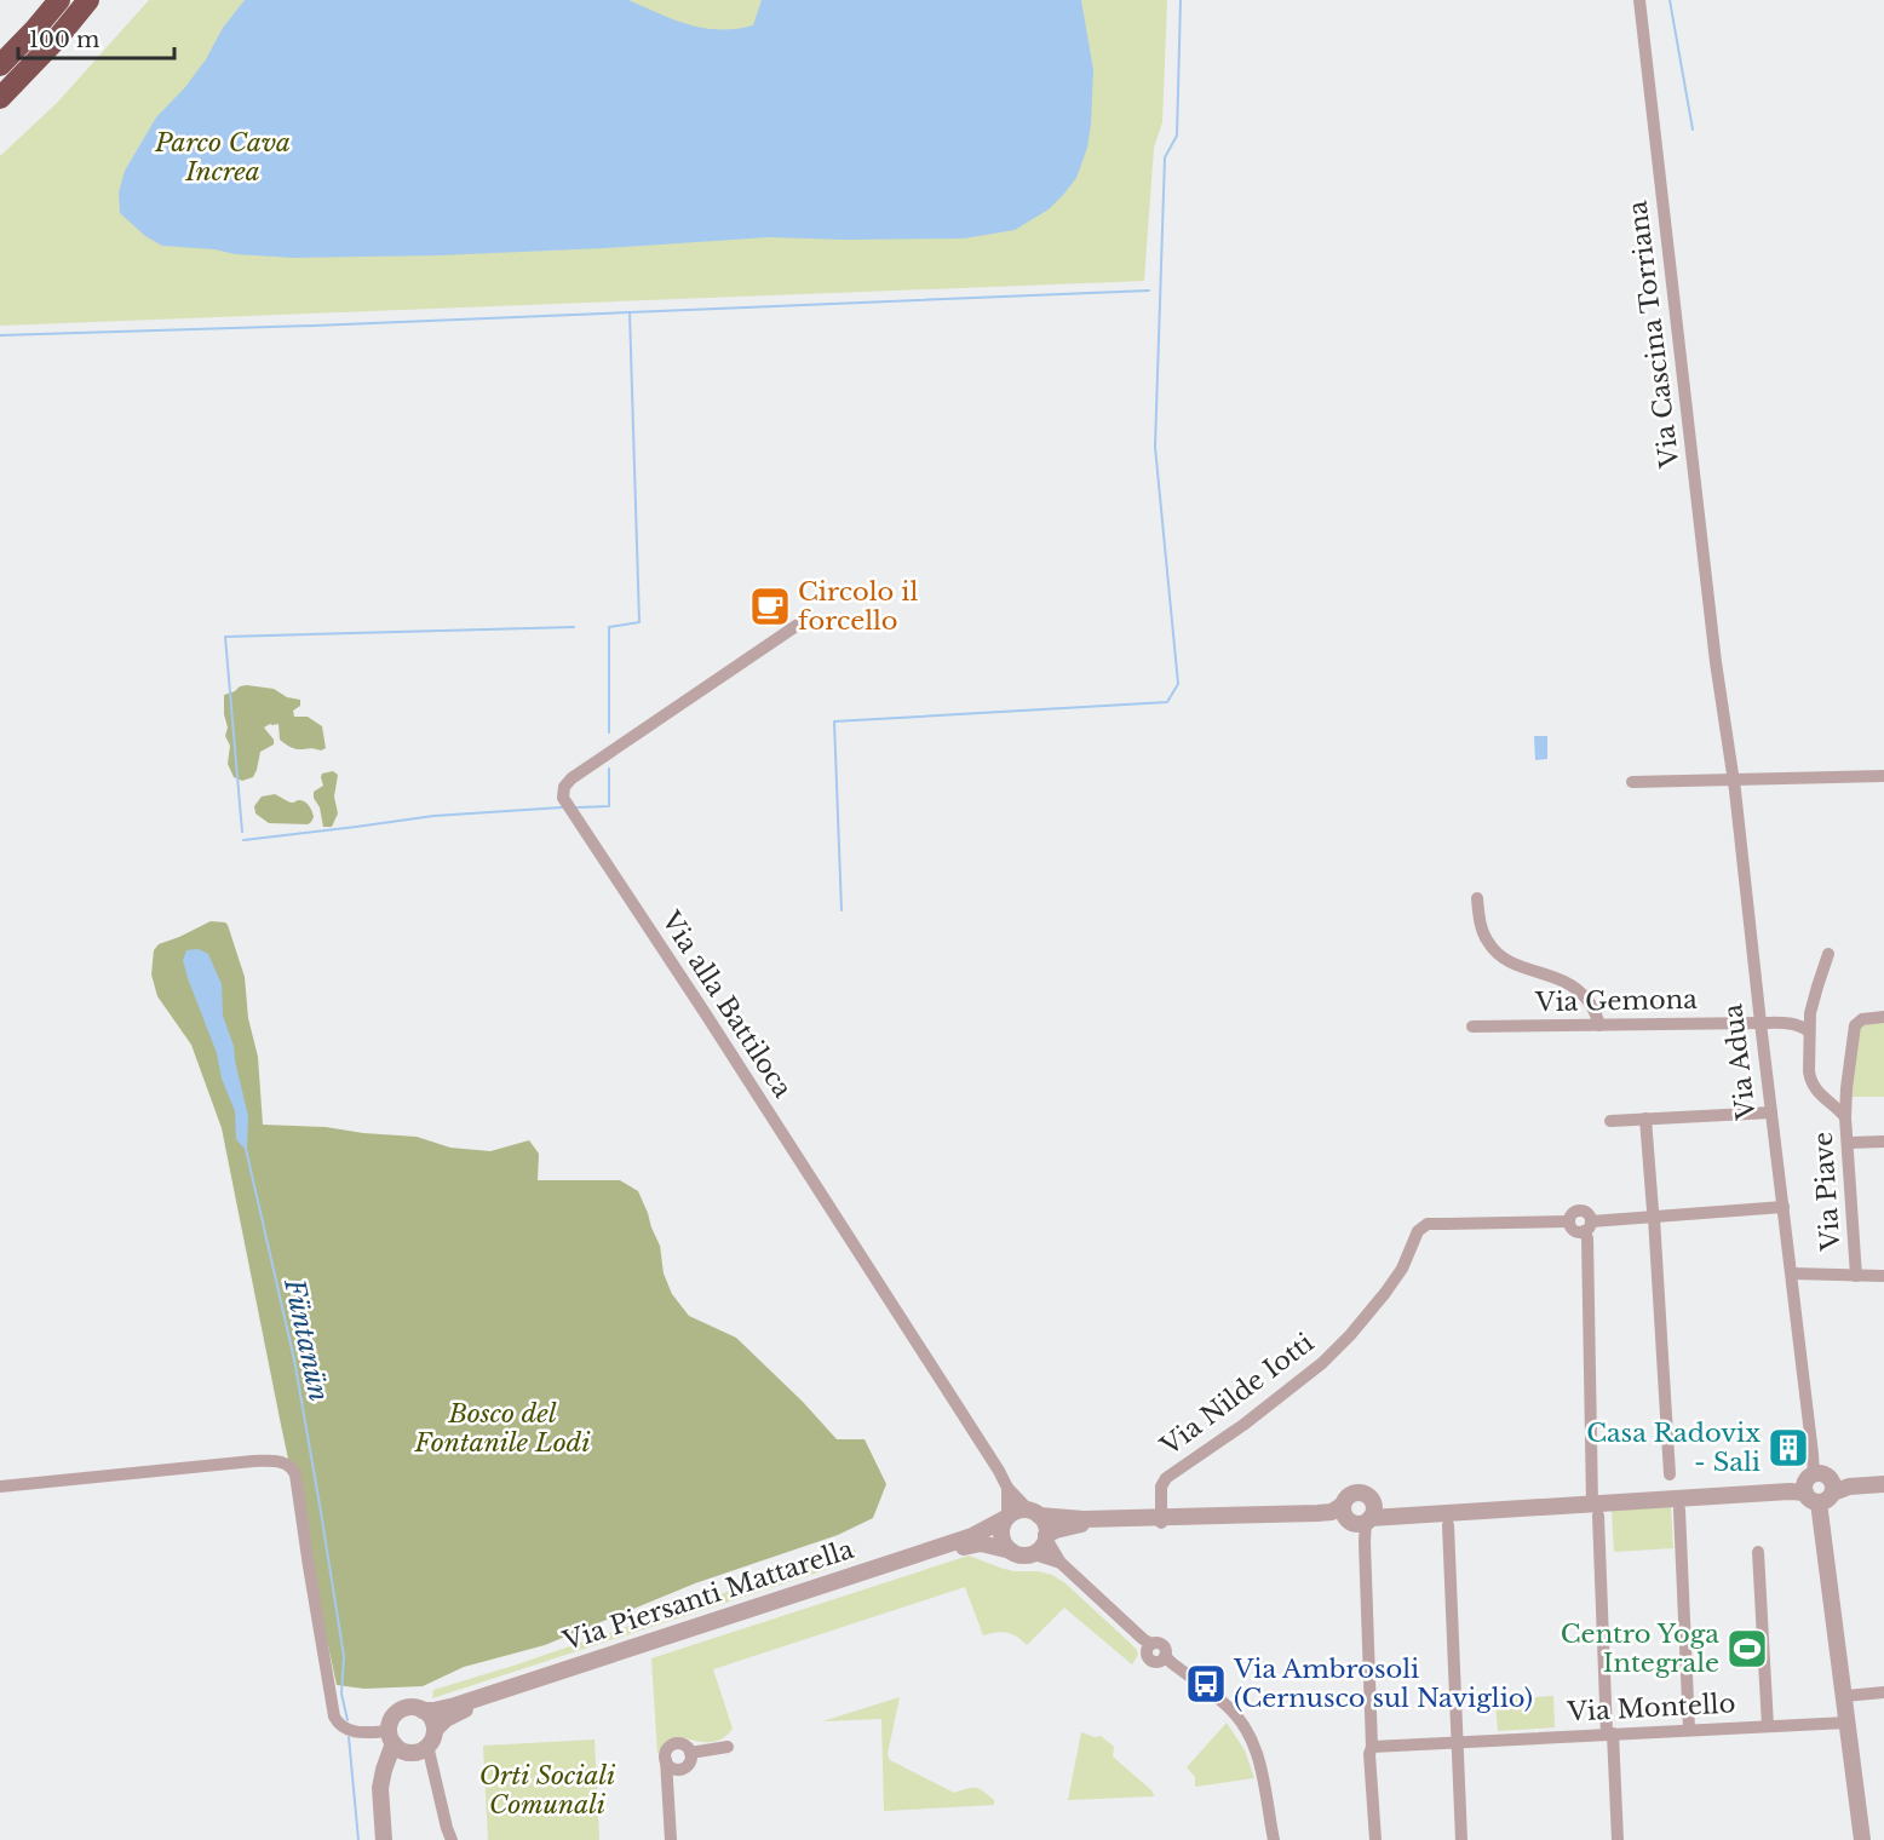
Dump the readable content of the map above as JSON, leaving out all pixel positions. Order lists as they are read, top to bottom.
{
  "streets": {
    "street": [
      "Via Cascina Torriana",
      "Via Gemona",
      "Via alla Battiloca",
      "Via Adua",
      "Via Piave",
      "Via Nilde Iotti",
      "Via Piersanti Mattarella",
      "Via Montello"
    ]
  },
  "crossings": [
    ["Via Cascina Torriana", "Via Adua"],
    ["Via Gemona", "Via Adua"],
    ["Via alla Battiloca", "Via Piersanti Mattarella"],
    ["Via Adua", "Via Montello"]
  ],
  "water": ["Füntanün"],
  "parks": ["Parco Cava Increa", "Bosco del Fontanile Lodi", "Orti Sociali Comunali"],
  "places": {
    "cafe": ["Circolo il forcello"],
    "building": ["Casa Radovix - Sali"],
    "sports": ["Centro Yoga Integrale"],
    "bus stop": ["Via Ambrosoli (Cernusco sul Naviglio)"]
  },
  "scale_bar": "100 m"
}
